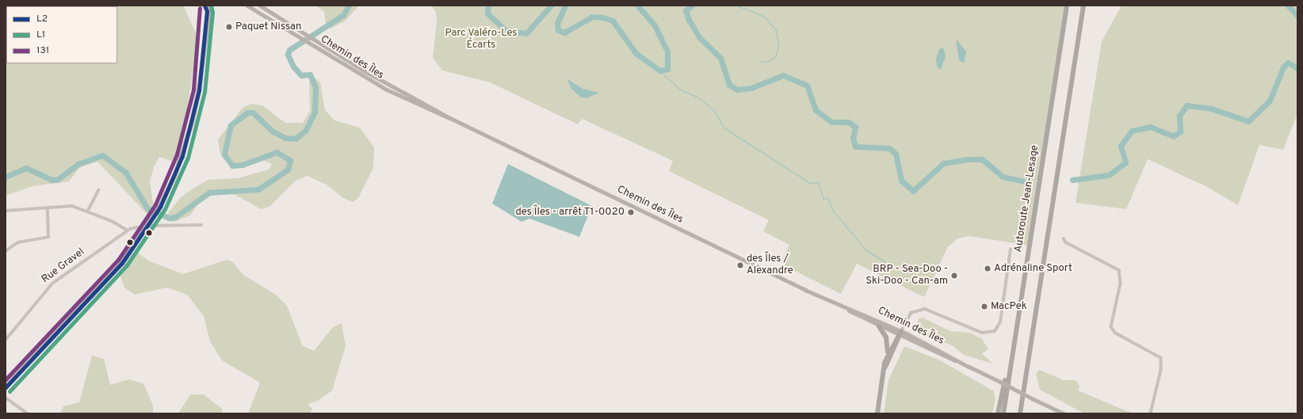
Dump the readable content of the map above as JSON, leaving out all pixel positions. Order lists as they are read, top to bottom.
{
  "streets": {
    "highway": ["Autoroute Jean-Lesage"],
    "main road": ["Chemin des Îles"],
    "street": ["Rue Gravel"]
  },
  "parks": ["Parc Valéro-Les Écarts"],
  "places": [
    "Paquet Nissan",
    "des Îles - arrêt T1-0020",
    "des Îles / Alexandre",
    "Adrénaline Sport",
    "BRP - Sea-Doo - Ski-Doo - Can-am",
    "MacPek"
  ],
  "lines": ["transit line L2", "transit line L1", "transit line 131"],
  "legend": ["L2", "L1", "131"]
}
